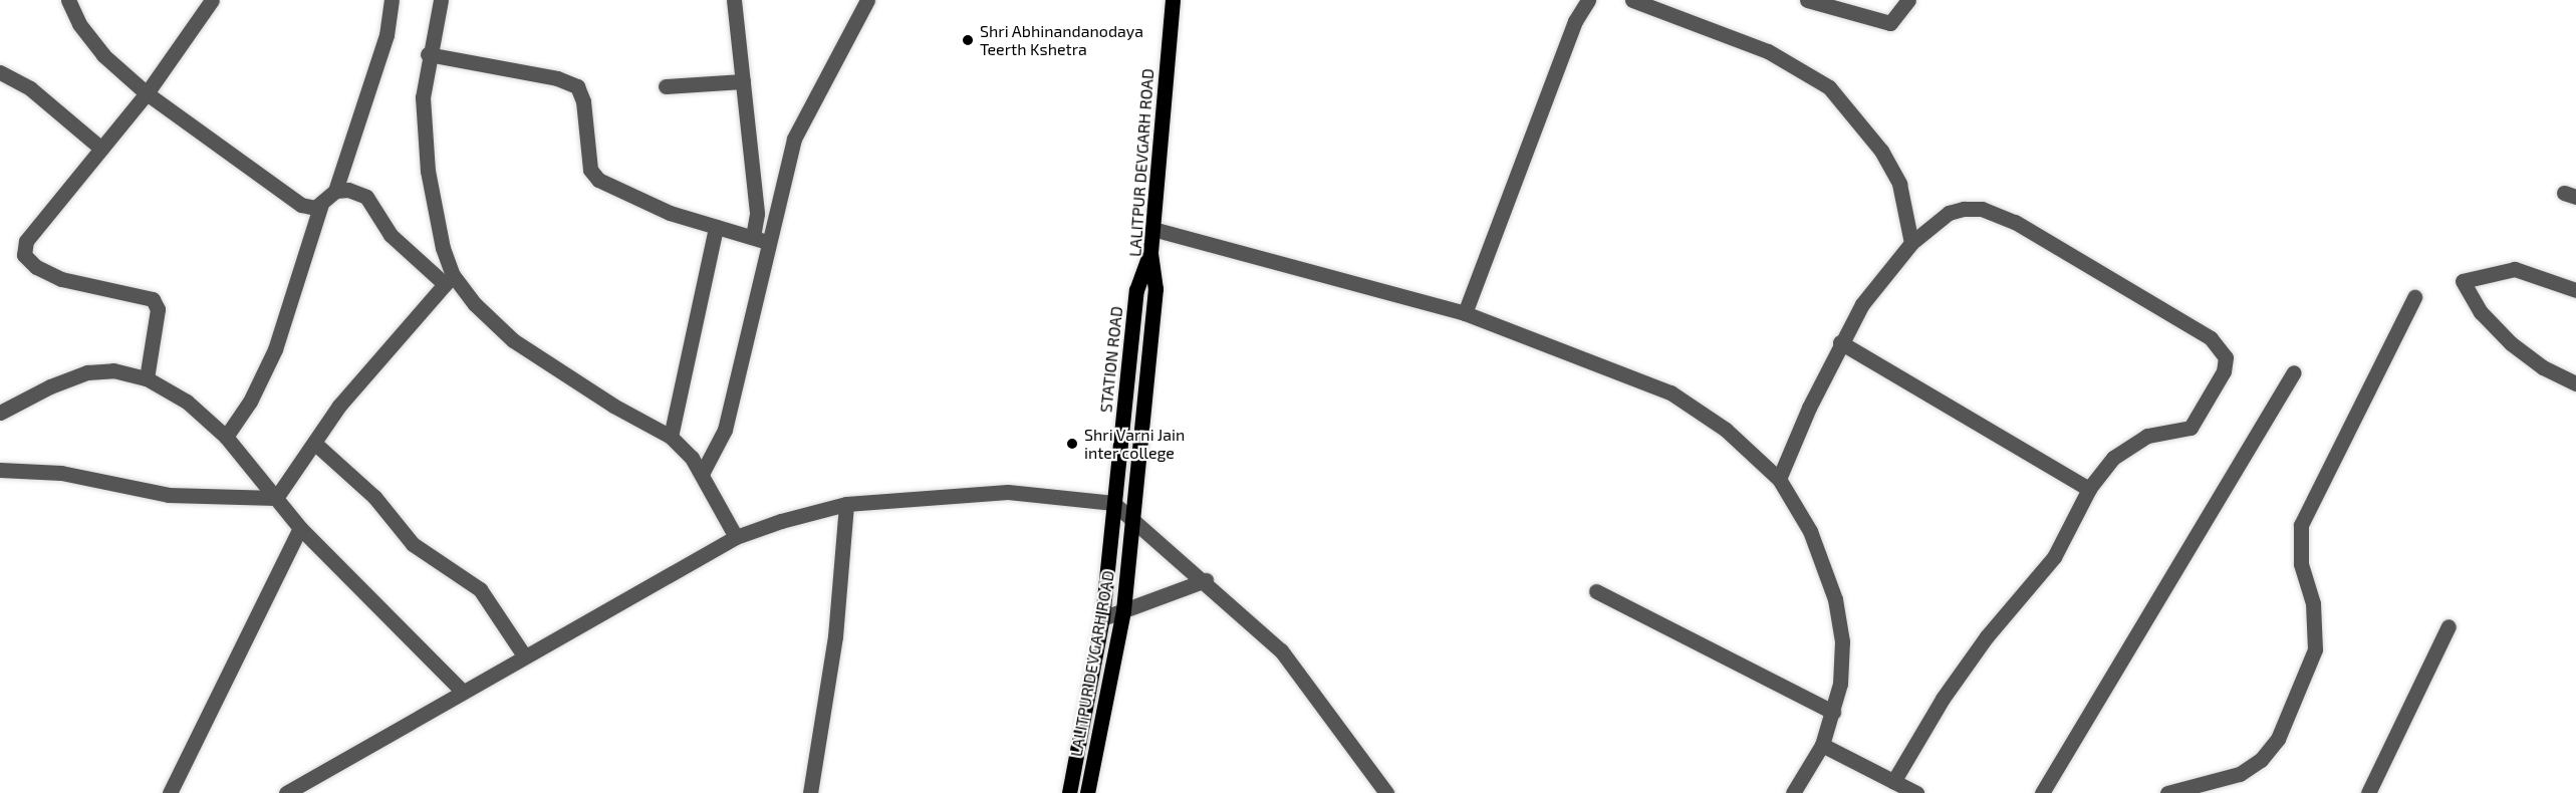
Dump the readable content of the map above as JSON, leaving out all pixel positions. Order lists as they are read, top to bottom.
{
  "streets": {
    "main road": ["LALITPUR DEVGARH ROAD", "STATION ROAD"]
  },
  "crossings": [
    ["LALITPUR DEVGARH ROAD", "STATION ROAD"]
  ],
  "places": ["Shri Abhinandanodaya Teerth Kshetra", "Shri Varni Jain inter college"]
}
